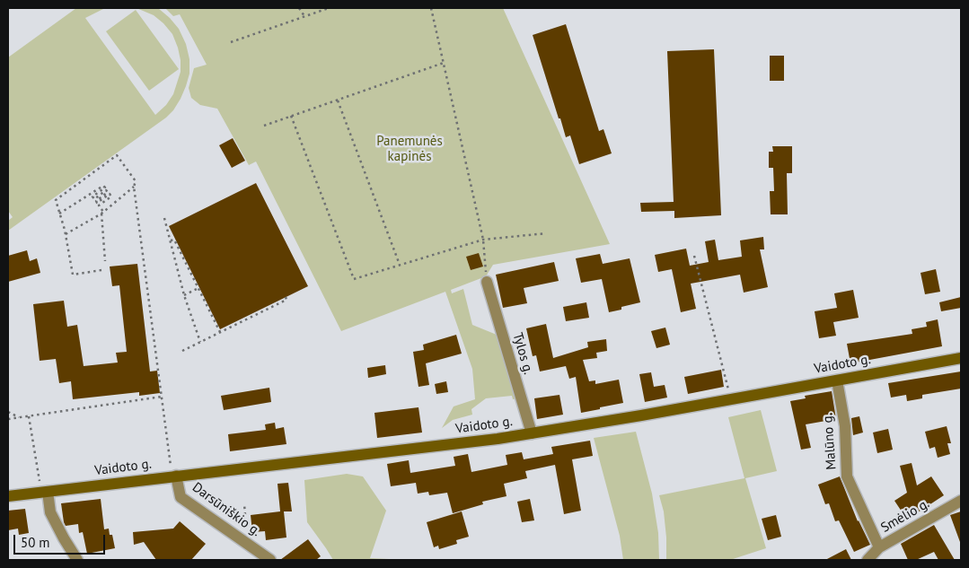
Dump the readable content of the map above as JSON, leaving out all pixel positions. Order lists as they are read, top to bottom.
{
  "streets": {
    "main road": ["Vaidoto g."],
    "street": [
      "Tylos g.",
      "Malūno g.",
      "Darsūniškio g.",
      "Smėlio g."
    ]
  },
  "crossings": [
    ["Tylos g.", "Vaidoto g."],
    ["Vaidoto g.", "Malūno g."],
    ["Vaidoto g.", "Darsūniškio g."],
    ["Malūno g.", "Smėlio g."]
  ],
  "parks": ["Panemunės kapinės"],
  "scale_bar": "50 m"
}
